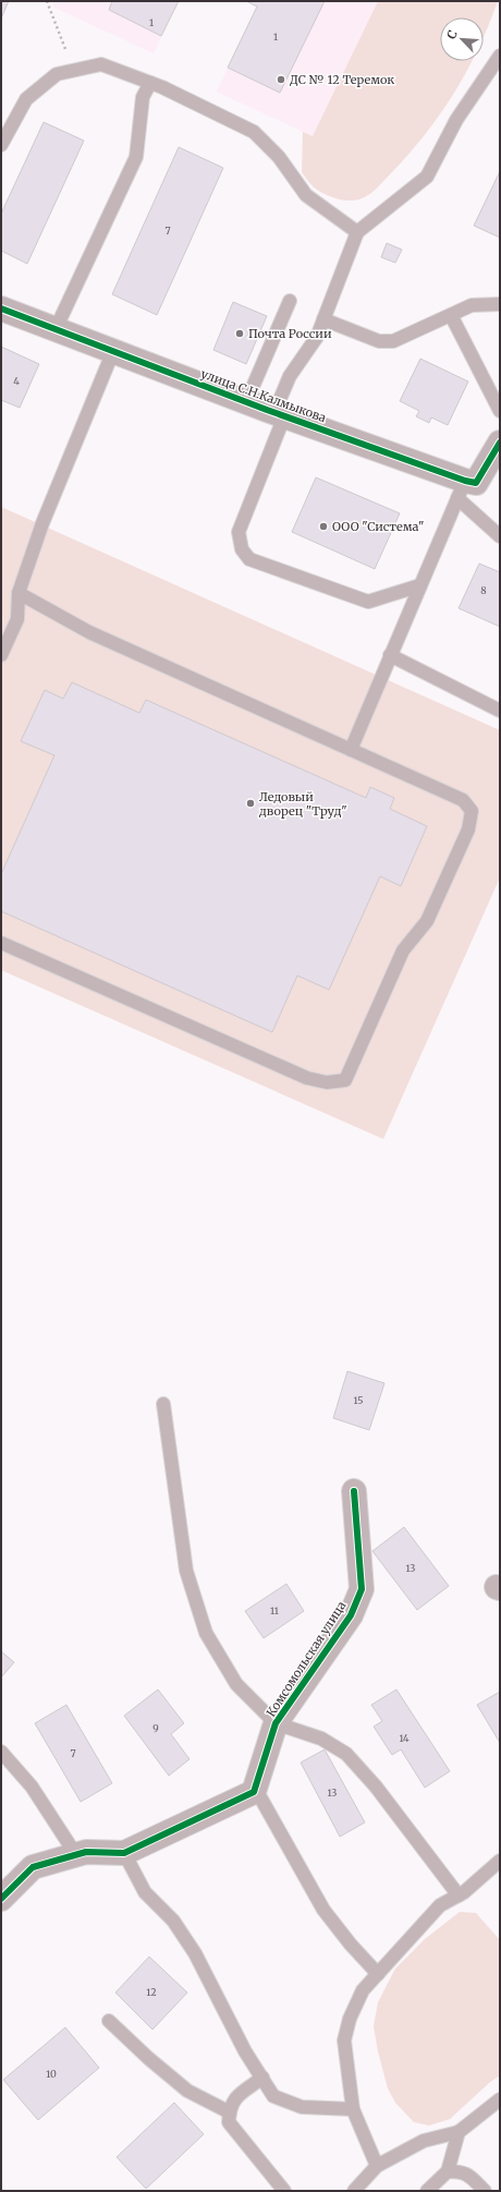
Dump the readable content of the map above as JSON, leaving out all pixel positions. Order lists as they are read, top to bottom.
{
  "streets": {
    "street": ["улица С.Н.Калмыкова", "Комсомольская улица"]
  },
  "places": [
    "ДС № 12 Теремок",
    "Почта России",
    "ООО \"Система\"",
    "Ледовый дворец \"Труд\""
  ],
  "house_numbers": [
    "1",
    "1",
    "7",
    "4",
    "8",
    "15",
    "13",
    "11",
    "9",
    "14",
    "7",
    "13",
    "12",
    "10"
  ],
  "north": "top left"
}
